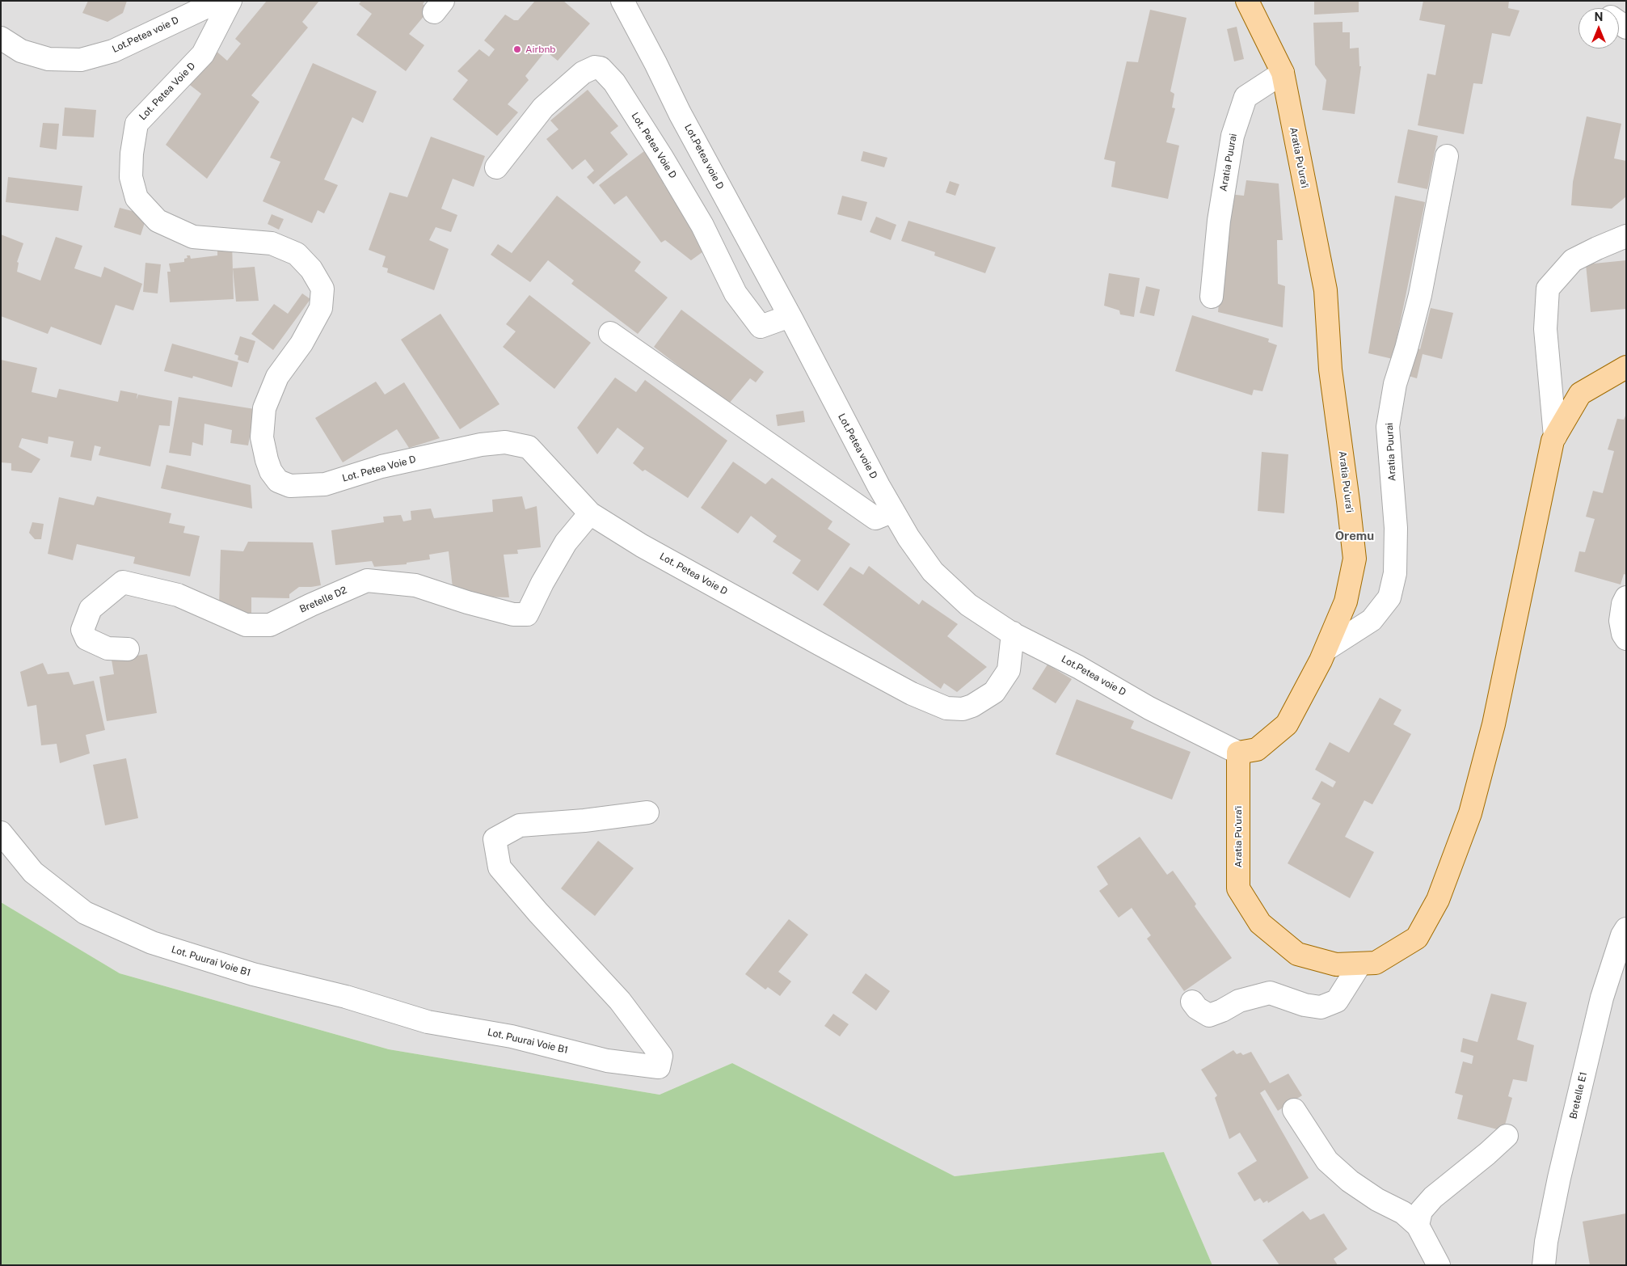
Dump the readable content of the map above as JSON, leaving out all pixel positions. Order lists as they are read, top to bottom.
{
  "streets": {
    "main road": ["Aratia Pu'ura'i"],
    "street": [
      "Lot.Petea voie D",
      "Lot. Petea Voie D",
      "Aratia Puurai",
      "Bretelle D2",
      "Lot. Puurai Voie B1",
      "Bretelle E1"
    ]
  },
  "crossings": [
    ["Lot.Petea voie D", "Lot. Petea Voie D"],
    ["Lot.Petea voie D", "Aratia Pu'ura'i"],
    ["Lot. Petea Voie D", "Bretelle D2"],
    ["Aratia Pu'ura'i", "Aratia Puurai"]
  ],
  "districts": ["Oremu"],
  "places": ["Airbnb"],
  "north": "top"
}
